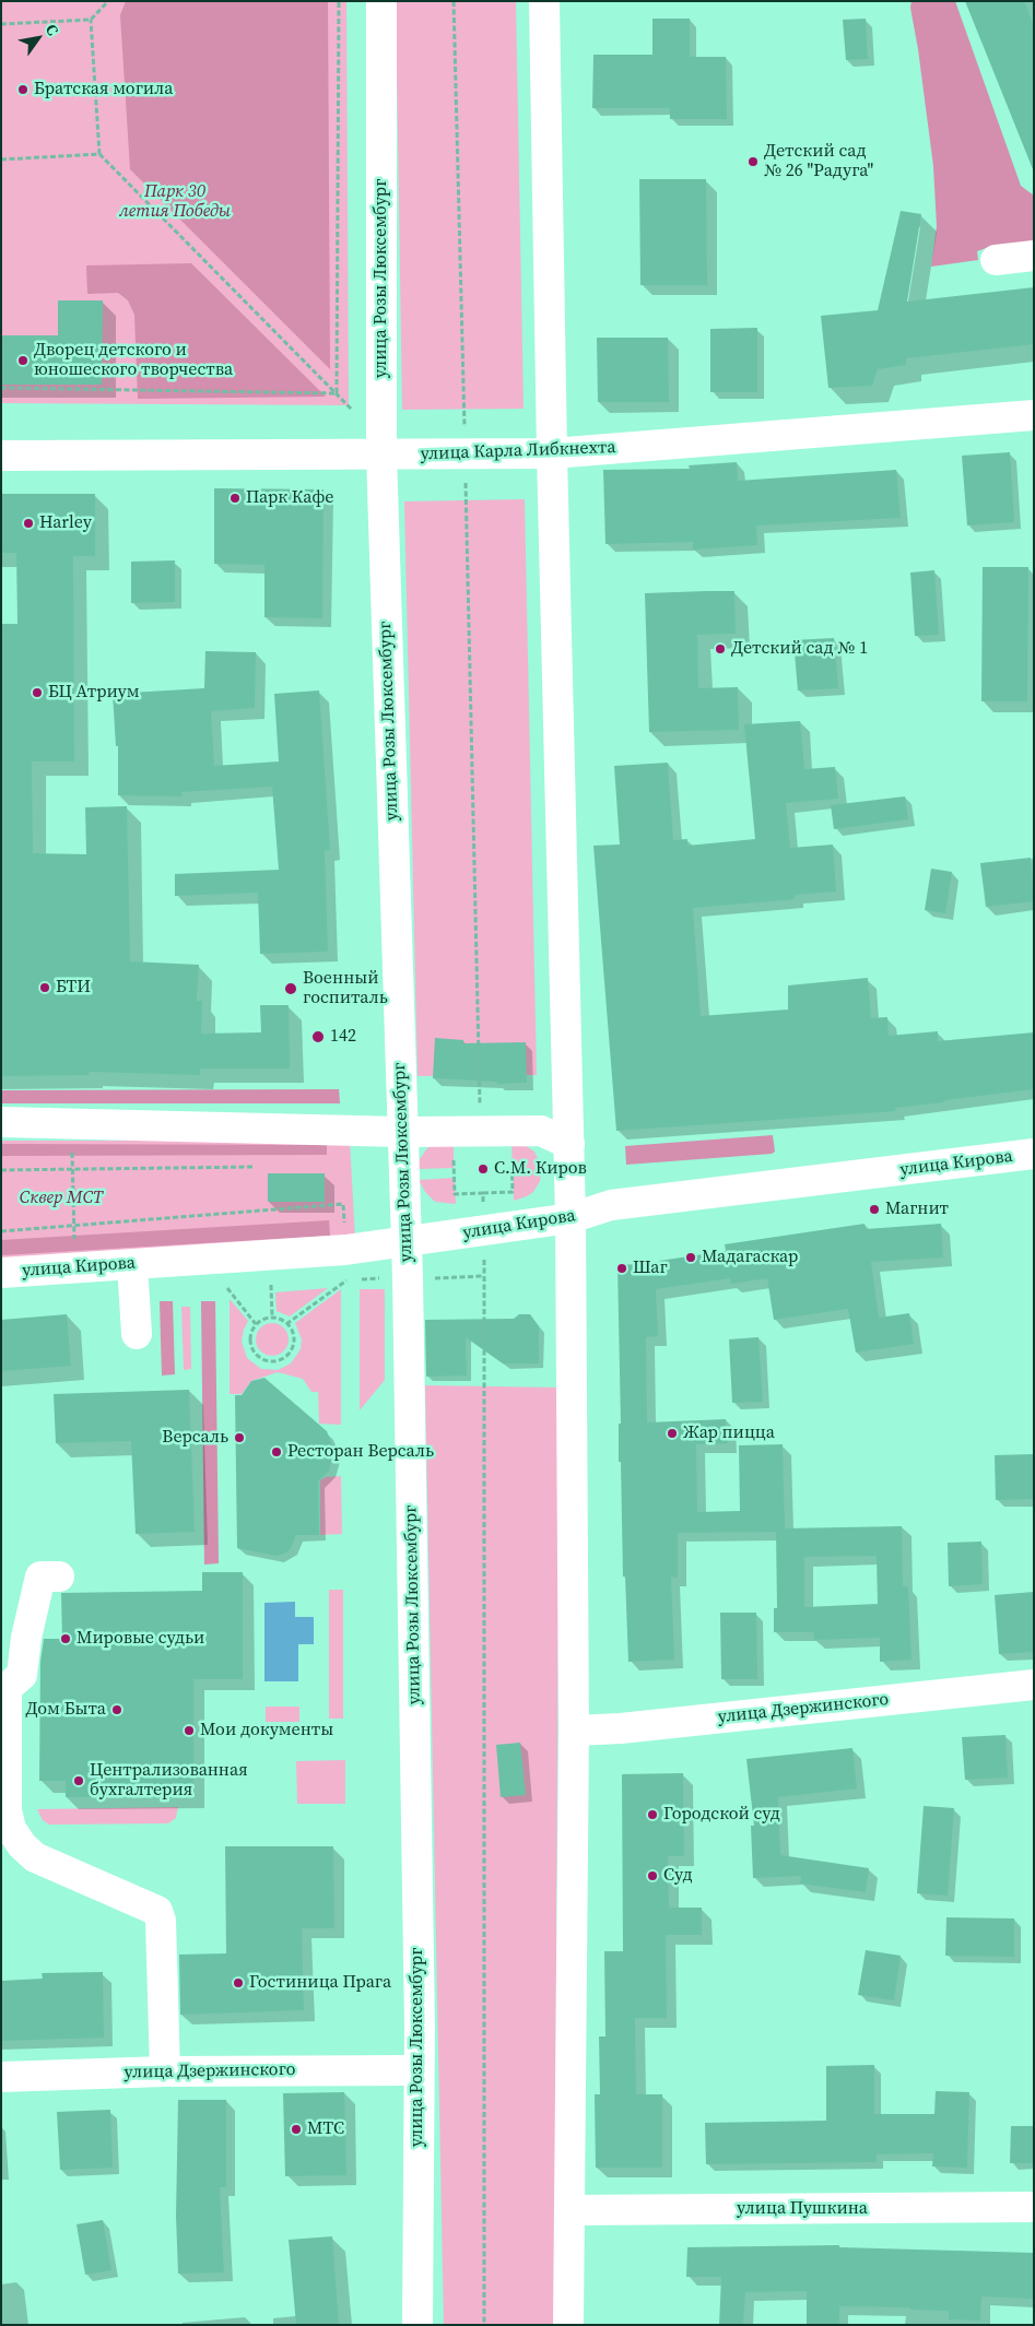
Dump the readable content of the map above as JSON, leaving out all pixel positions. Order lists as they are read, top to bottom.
{
  "streets": {
    "main road": [
      "улица Розы Люксембург",
      "улица Карла Либкнехта",
      "улица Кирова",
      "улица Дзержинского",
      "улица Пушкина"
    ]
  },
  "crossings": [
    ["улица Розы Люксембург", "улица Карла Либкнехта"],
    ["улица Розы Люксембург", "улица Кирова"],
    ["улица Розы Люксембург", "улица Дзержинского"]
  ],
  "parks": ["Парк 30 летия Победы", "Сквер МСТ"],
  "places": [
    "Братская могила",
    "Детский сад № 26 \"Радуга\"",
    "Дворец детского и юношеского творчества",
    "Парк Кафе",
    "Harley",
    "Детский сад № 1",
    "БЦ Атриум",
    "БТИ",
    "Военный госпиталь",
    "142",
    "С.М. Киров",
    "Магнит",
    "Мадагаскар",
    "Шаг",
    "Жар пицца",
    "Версаль",
    "Ресторан Версаль",
    "Мировые судьи",
    "Дом Быта",
    "Мои документы",
    "Централизованная бухгалтерия",
    "Городской суд",
    "Суд",
    "Гостиница Прага",
    "МТС"
  ],
  "north": "top right"
}
